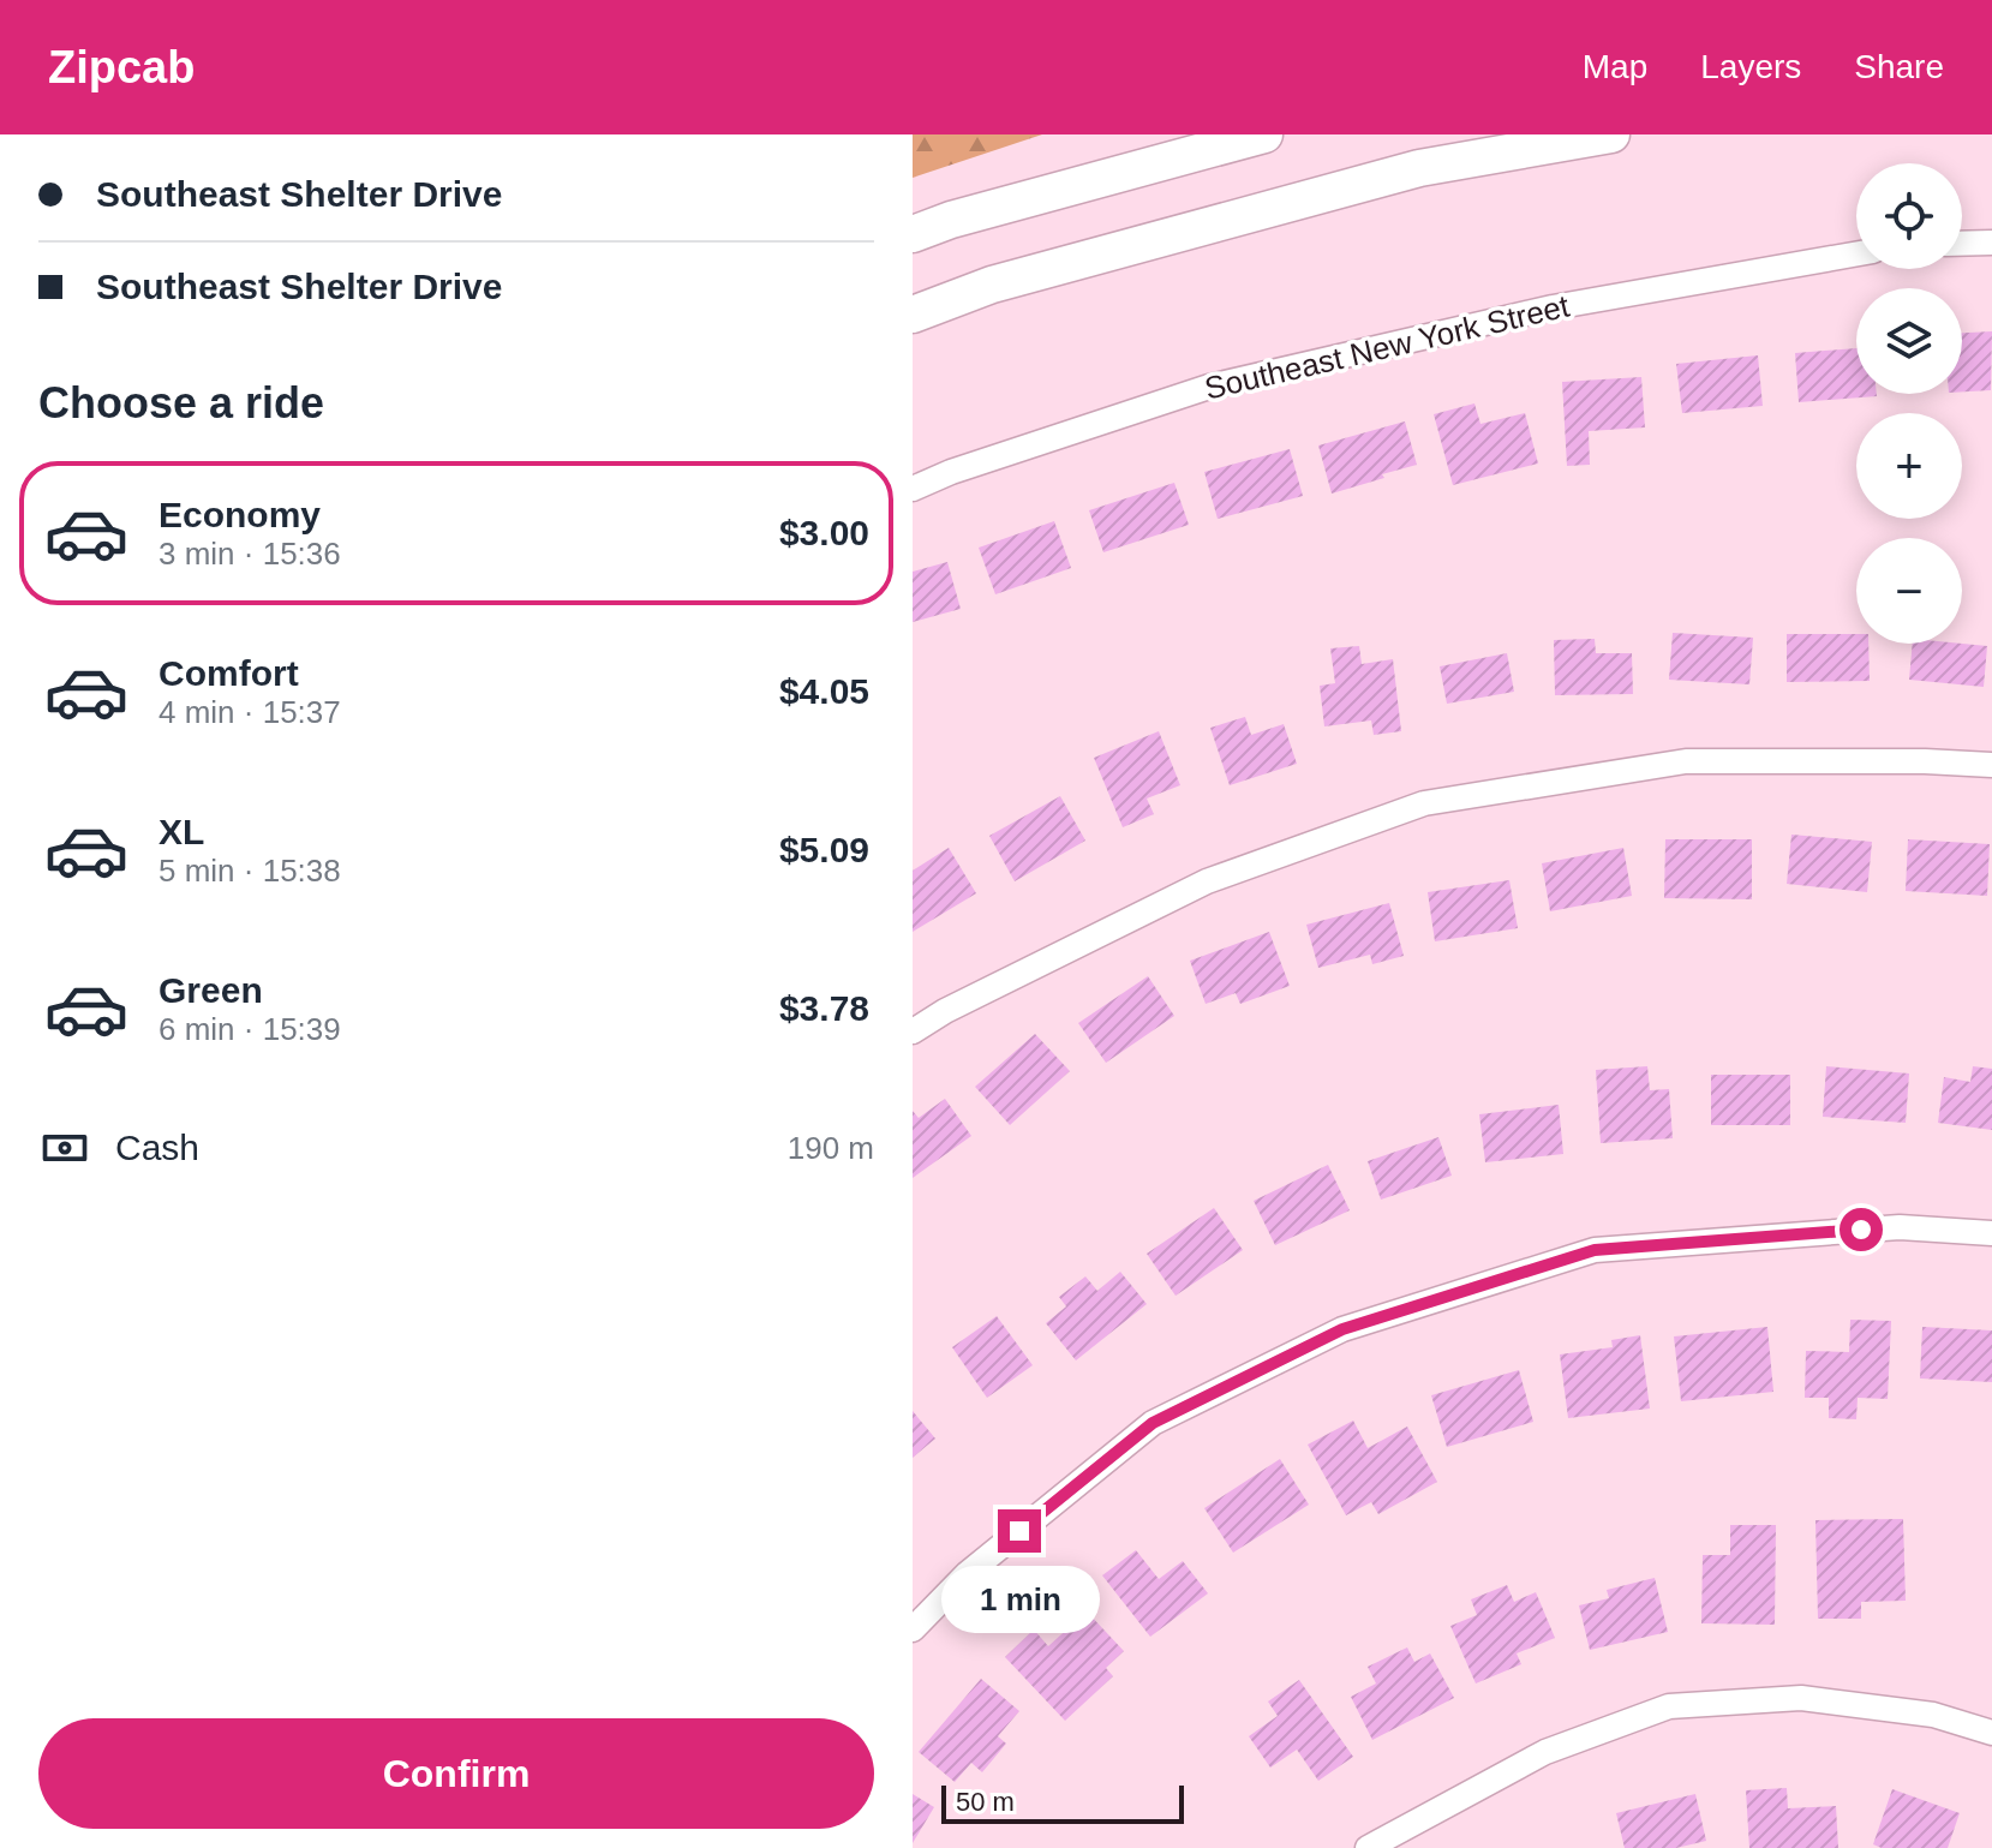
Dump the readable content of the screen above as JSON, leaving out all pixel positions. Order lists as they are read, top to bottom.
{
  "streets": {
    "street": ["Southeast New York Street"]
  },
  "scale_bar": "50 m",
  "page": {
    "header": "Zipcab",
    "nav": ["Map", "Layers", "Share"],
    "banner": ["Southeast Shelter Drive", "Southeast Shelter Drive"],
    "map_buttons": ["+", "−"],
    "heading": "Choose a ride",
    "list": [
      {
        "name": "Economy",
        "note": "3 min · 15:36",
        "value": "$3.00"
      },
      {
        "name": "Comfort",
        "note": "4 min · 15:37",
        "value": "$4.05"
      },
      {
        "name": "XL",
        "note": "5 min · 15:38",
        "value": "$5.09"
      },
      {
        "name": "Green",
        "note": "6 min · 15:39",
        "value": "$3.78"
      }
    ],
    "pay": ["Cash", "190 m"],
    "bubble": "1 min",
    "buttons": "Confirm",
    "scale": "50 m"
  }
}
